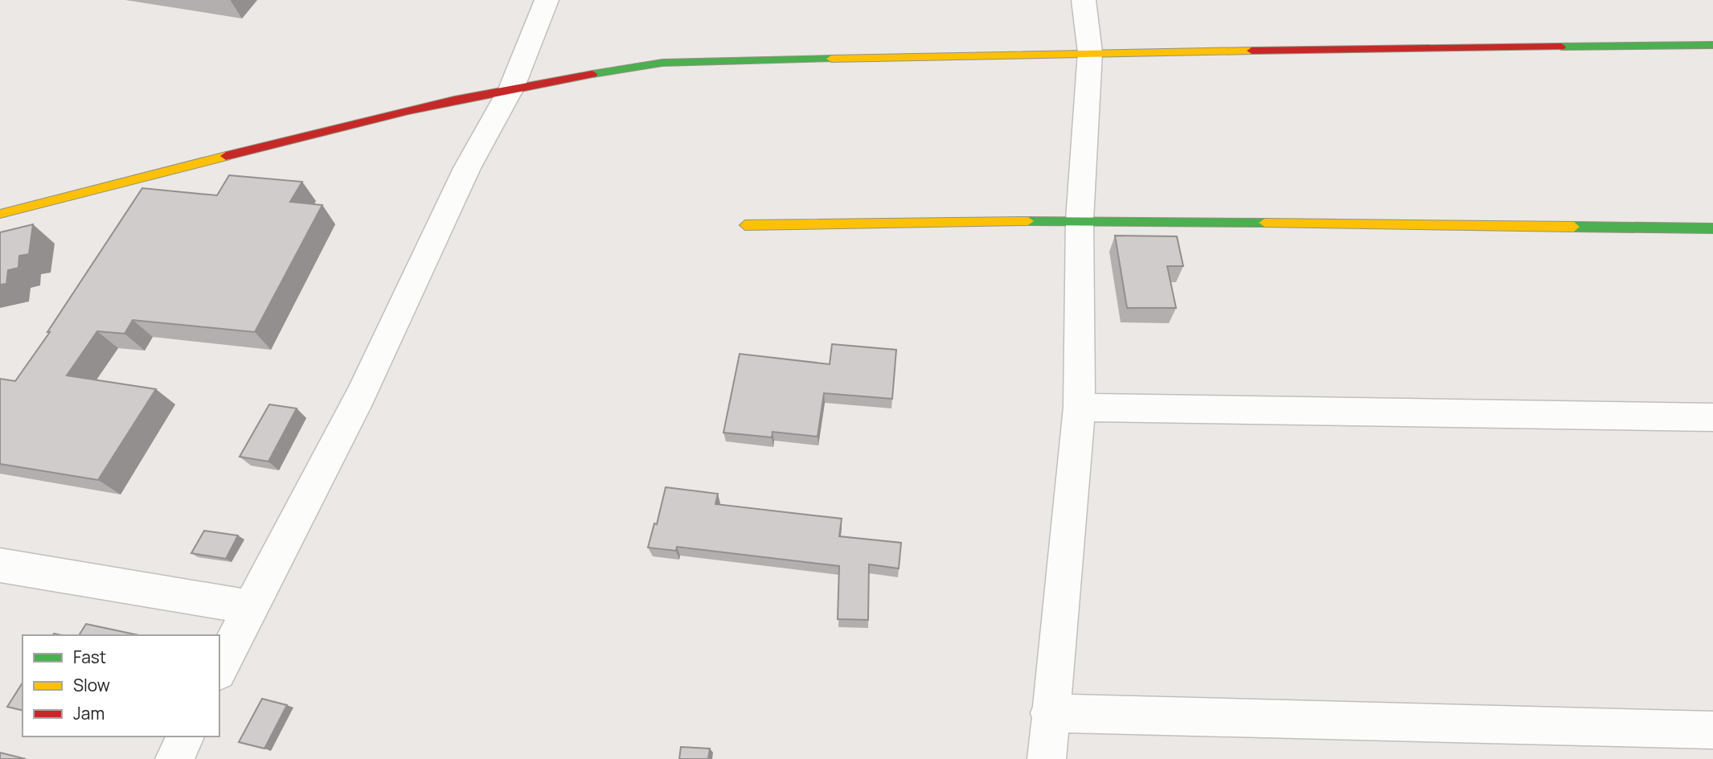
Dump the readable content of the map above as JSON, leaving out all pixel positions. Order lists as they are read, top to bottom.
{
  "legend": ["Fast", "Slow", "Jam"]
}
